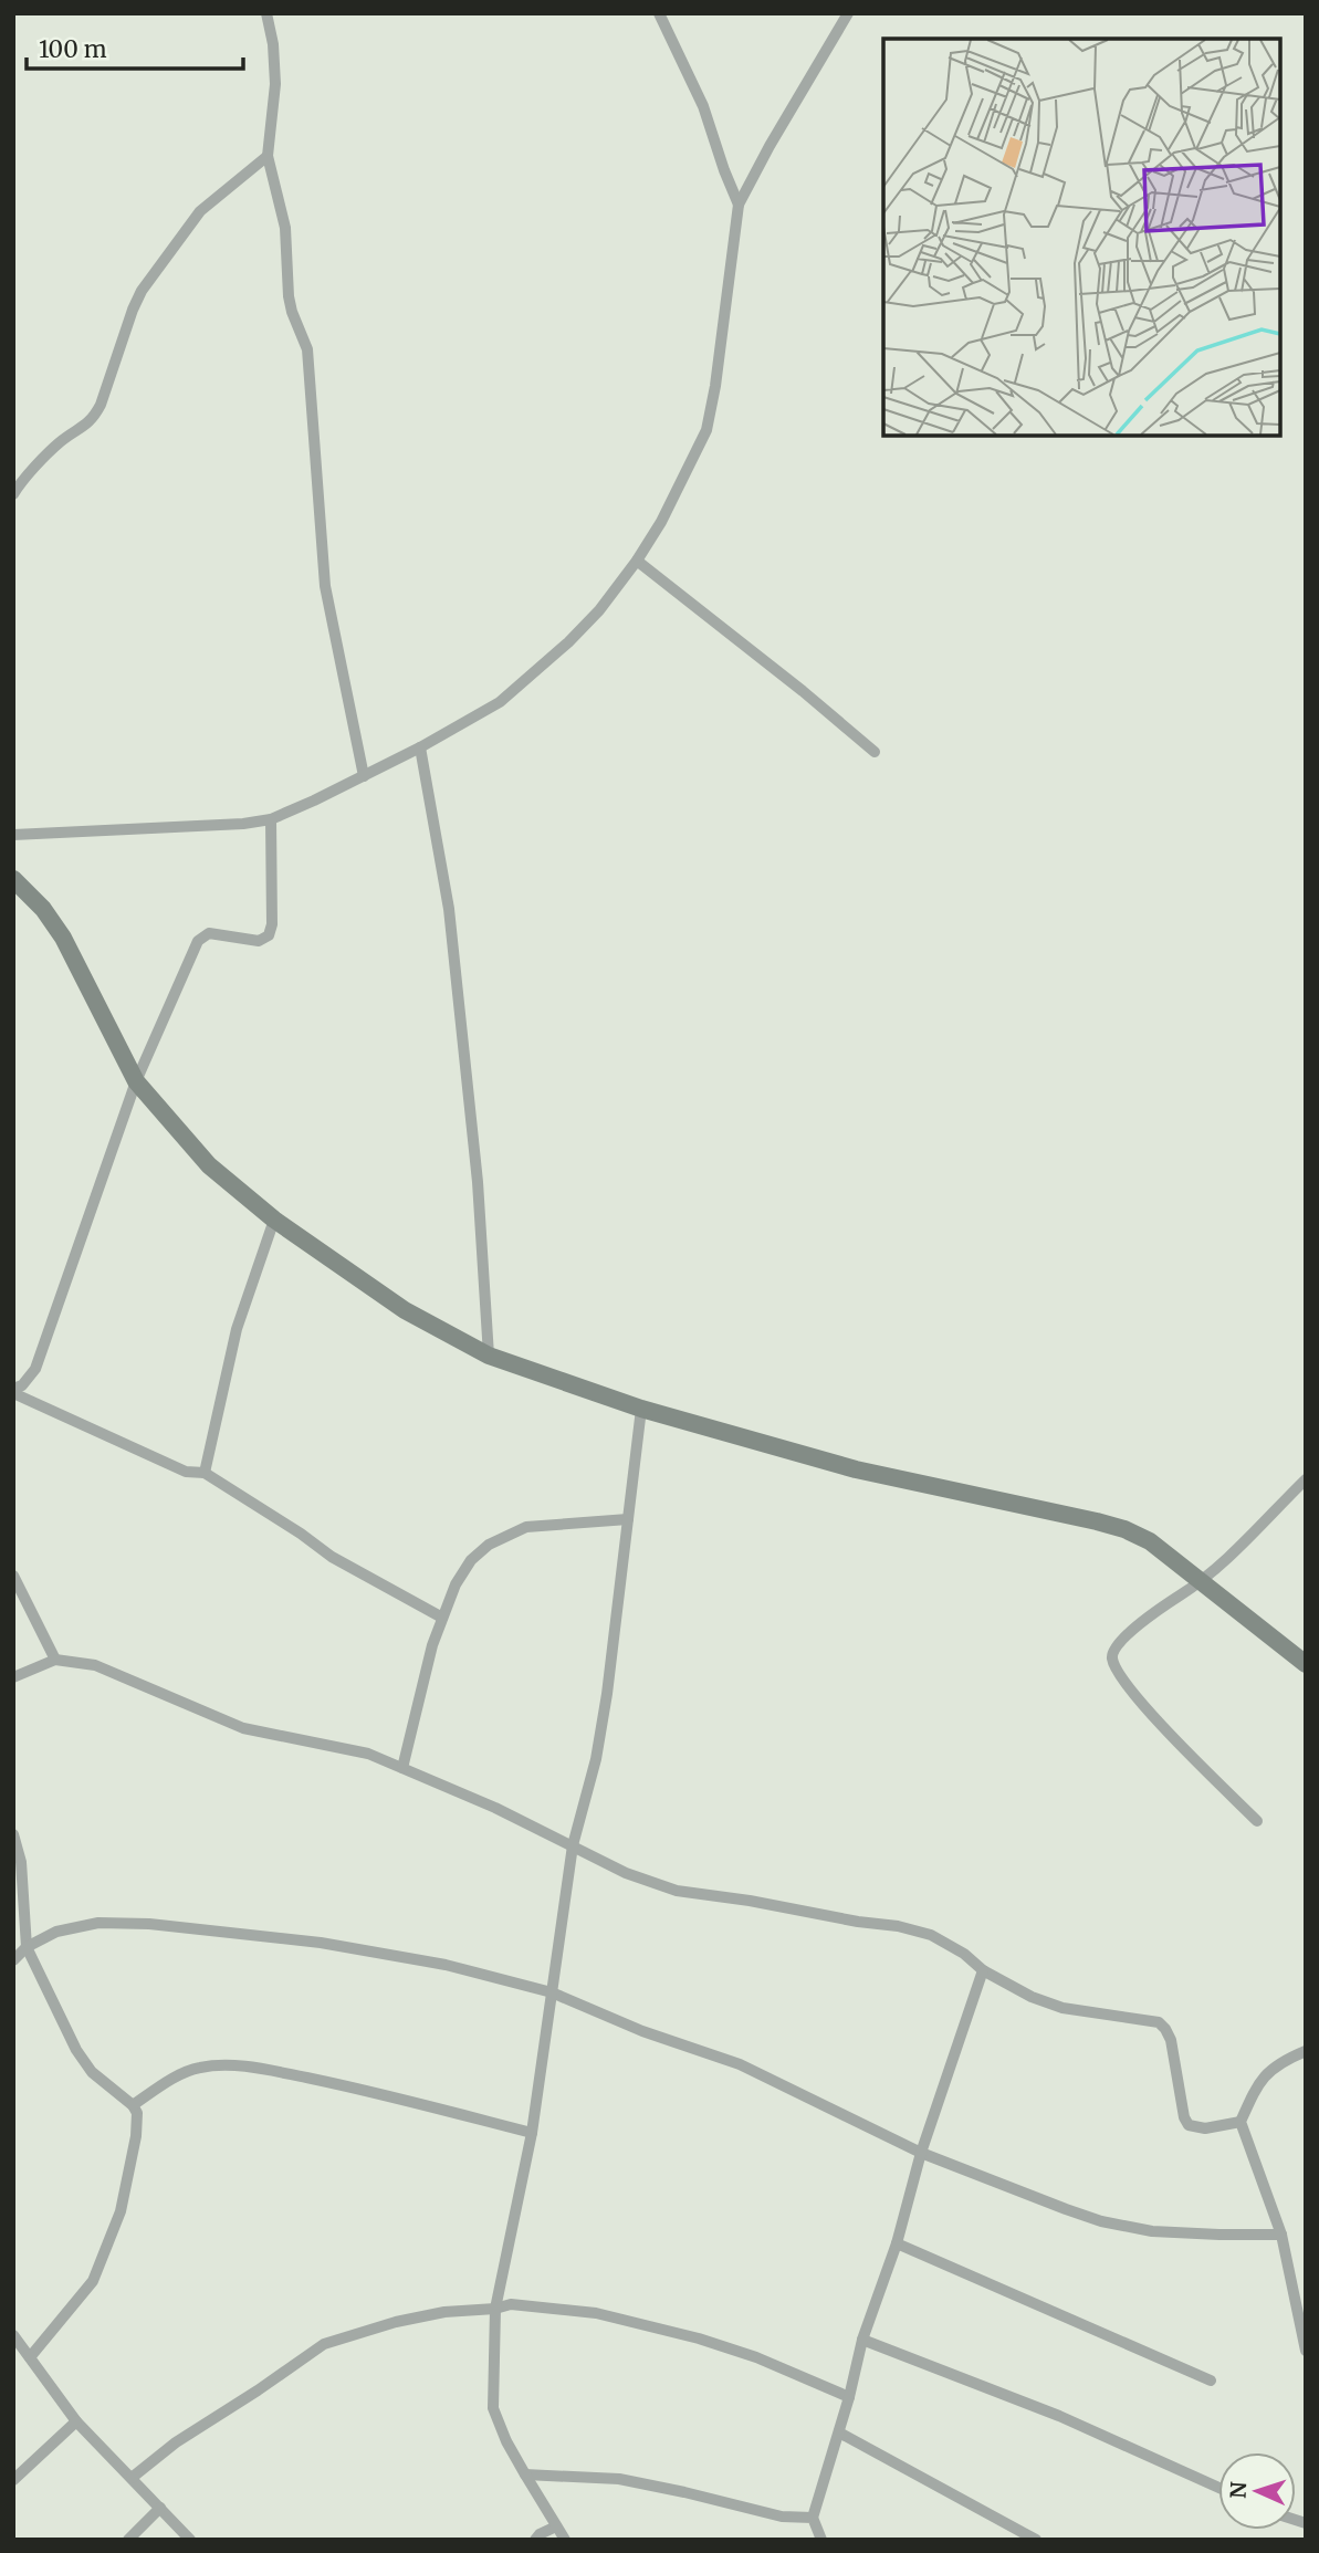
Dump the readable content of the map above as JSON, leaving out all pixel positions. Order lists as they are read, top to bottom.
{
  "scale_bar": "100 m",
  "north": "left"
}
